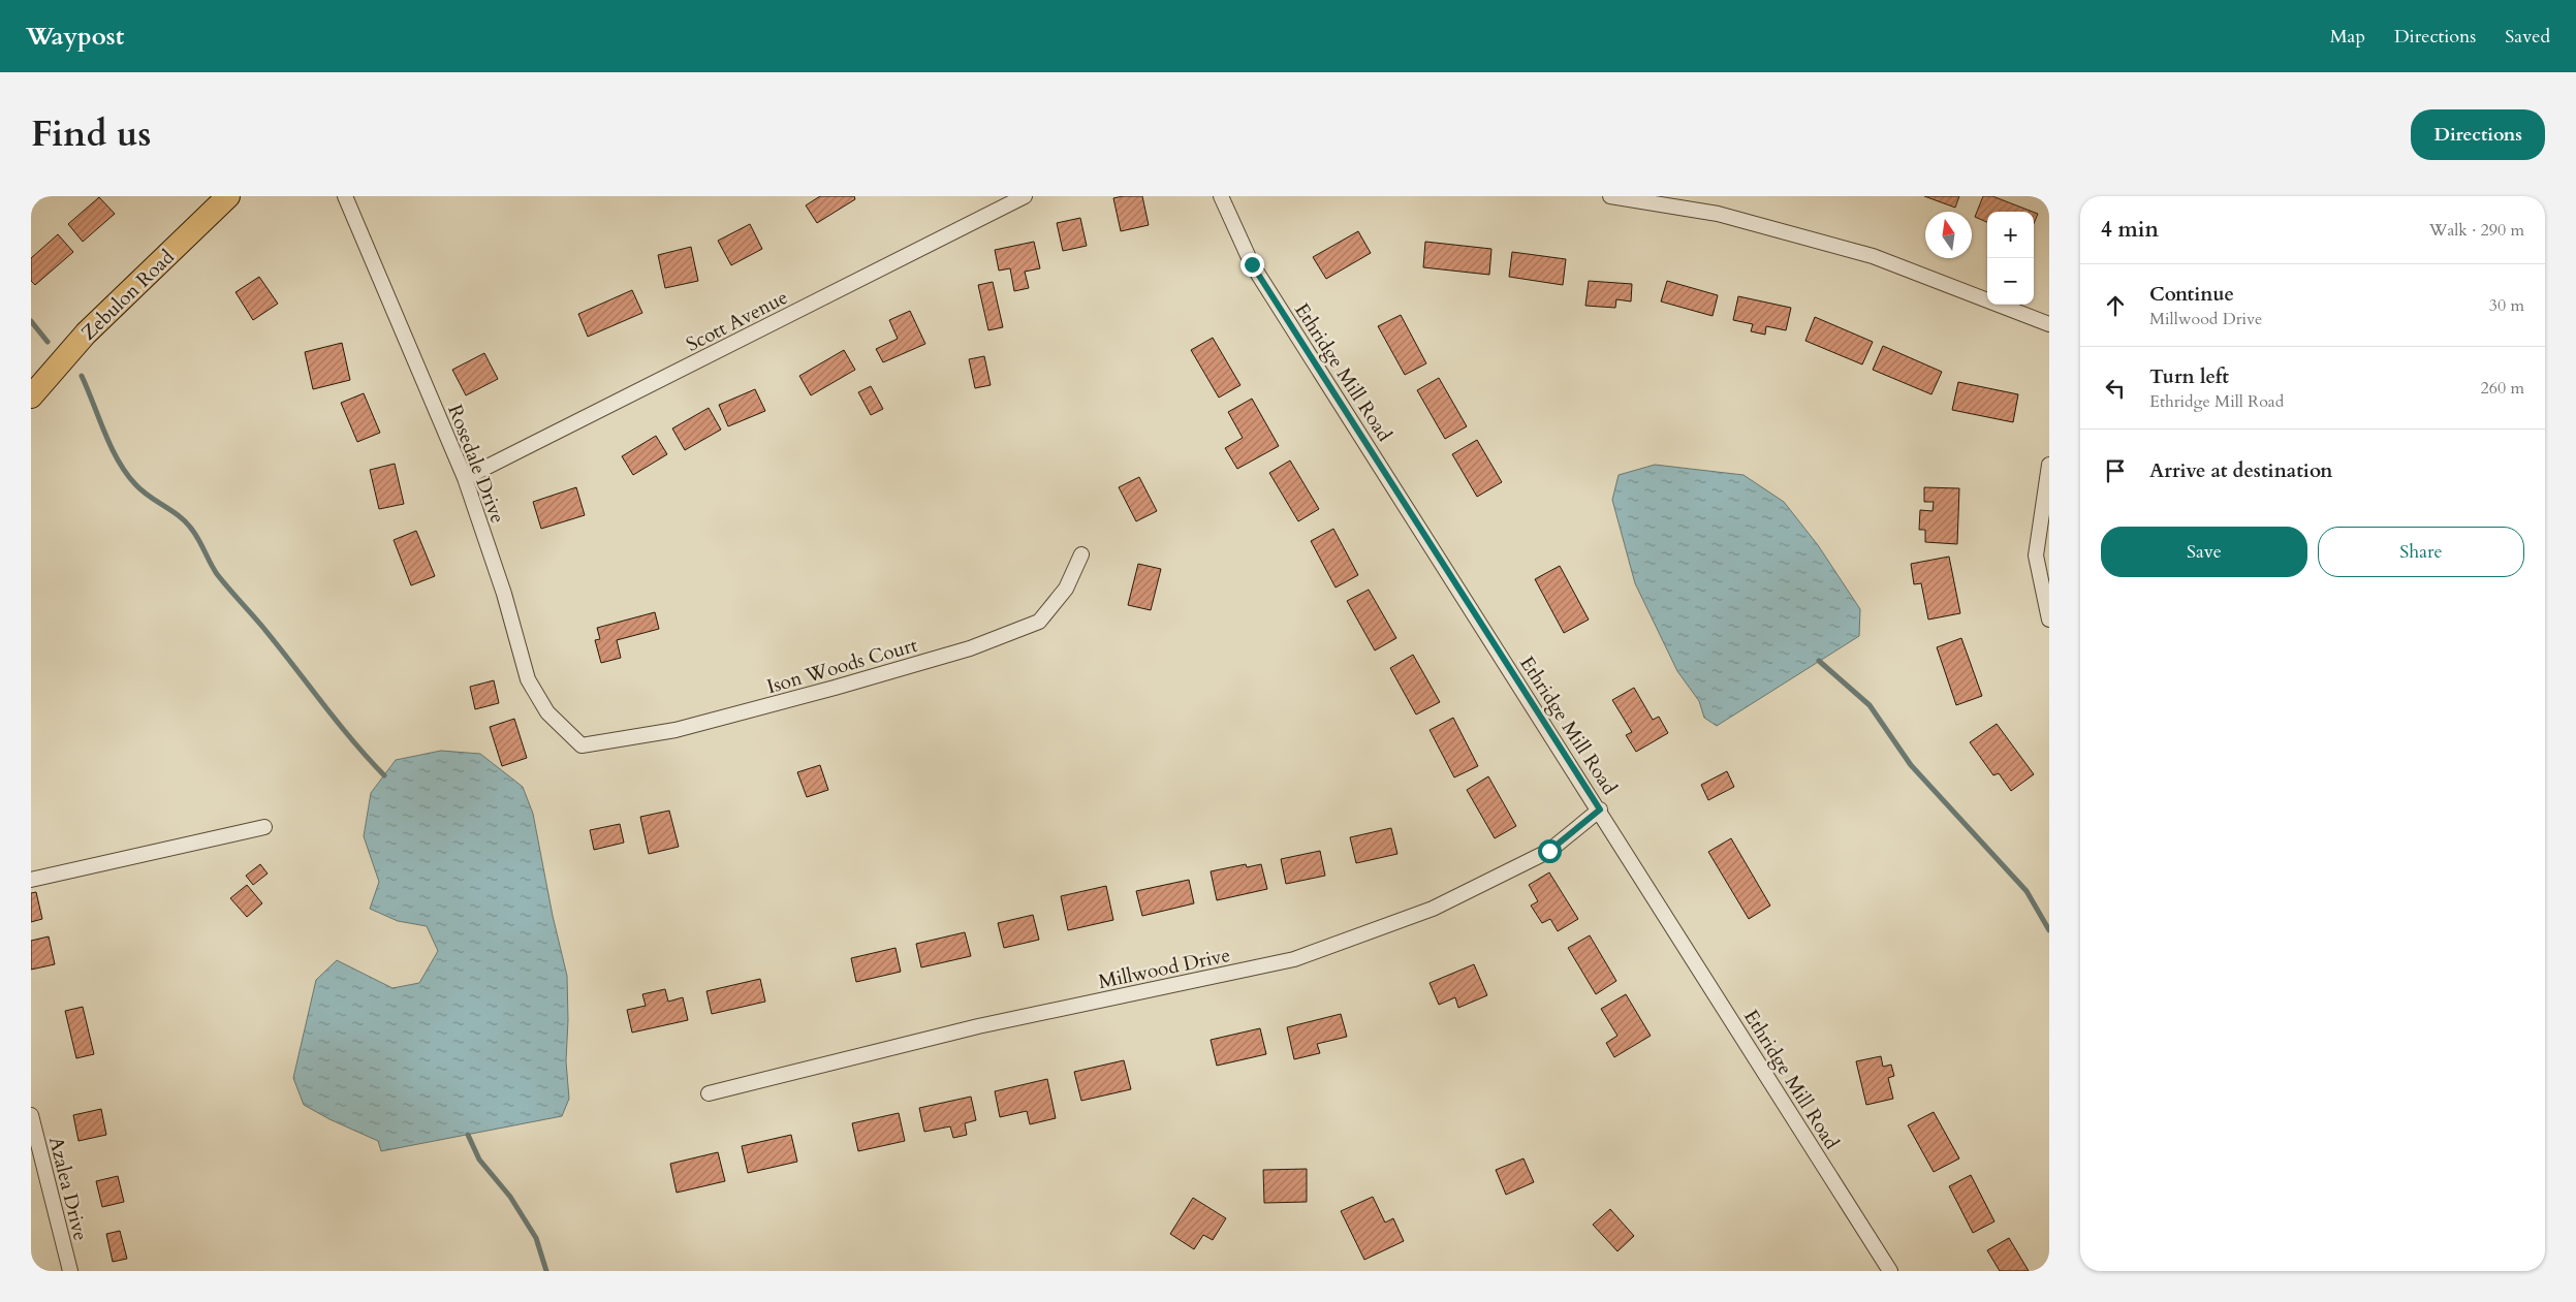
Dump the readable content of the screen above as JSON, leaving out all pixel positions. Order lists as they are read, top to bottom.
{
  "streets": {
    "main road": ["Zebulon Road"],
    "street": [
      "Scott Avenue",
      "Ethridge Mill Road",
      "Rosedale Drive",
      "Ison Woods Court",
      "Millwood Drive",
      "Azalea Drive"
    ]
  },
  "crossings": [
    ["Scott Avenue", "Rosedale Drive"],
    ["Ethridge Mill Road", "Millwood Drive"],
    ["Rosedale Drive", "Ison Woods Court"]
  ],
  "north": "top",
  "page": {
    "header": "Waypost",
    "nav": ["Map", "Directions", "Saved"],
    "title": "Find us",
    "buttons": [
      "Directions",
      ["Save", "Share"]
    ],
    "heading": ["4 min", "Walk · 290 m"],
    "map_buttons": ["+", "−"],
    "list": [
      ["Continue", "Millwood Drive", "30 m"],
      ["Turn left", "Ethridge Mill Road", "260 m"],
      "Arrive at destination"
    ]
  }
}
